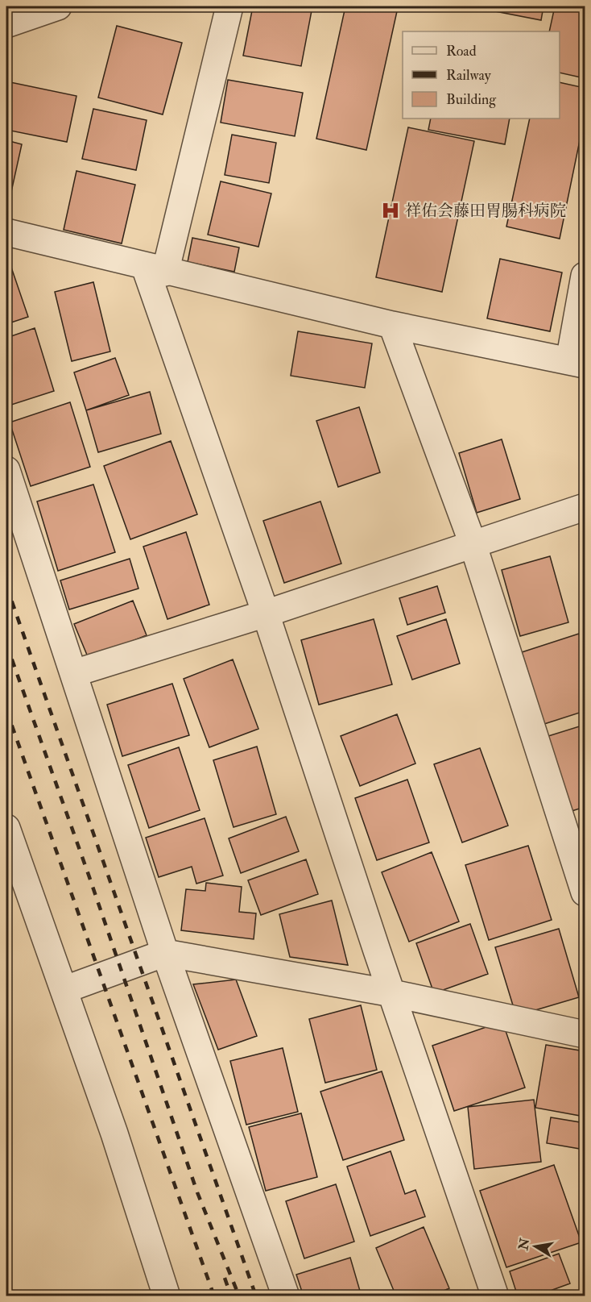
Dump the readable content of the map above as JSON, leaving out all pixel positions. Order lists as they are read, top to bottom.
{
  "places": {
    "hospital": ["祥佑会藤田胃腸科病院"]
  },
  "legend": ["Road", "Railway", "Building"],
  "north": "left"
}
